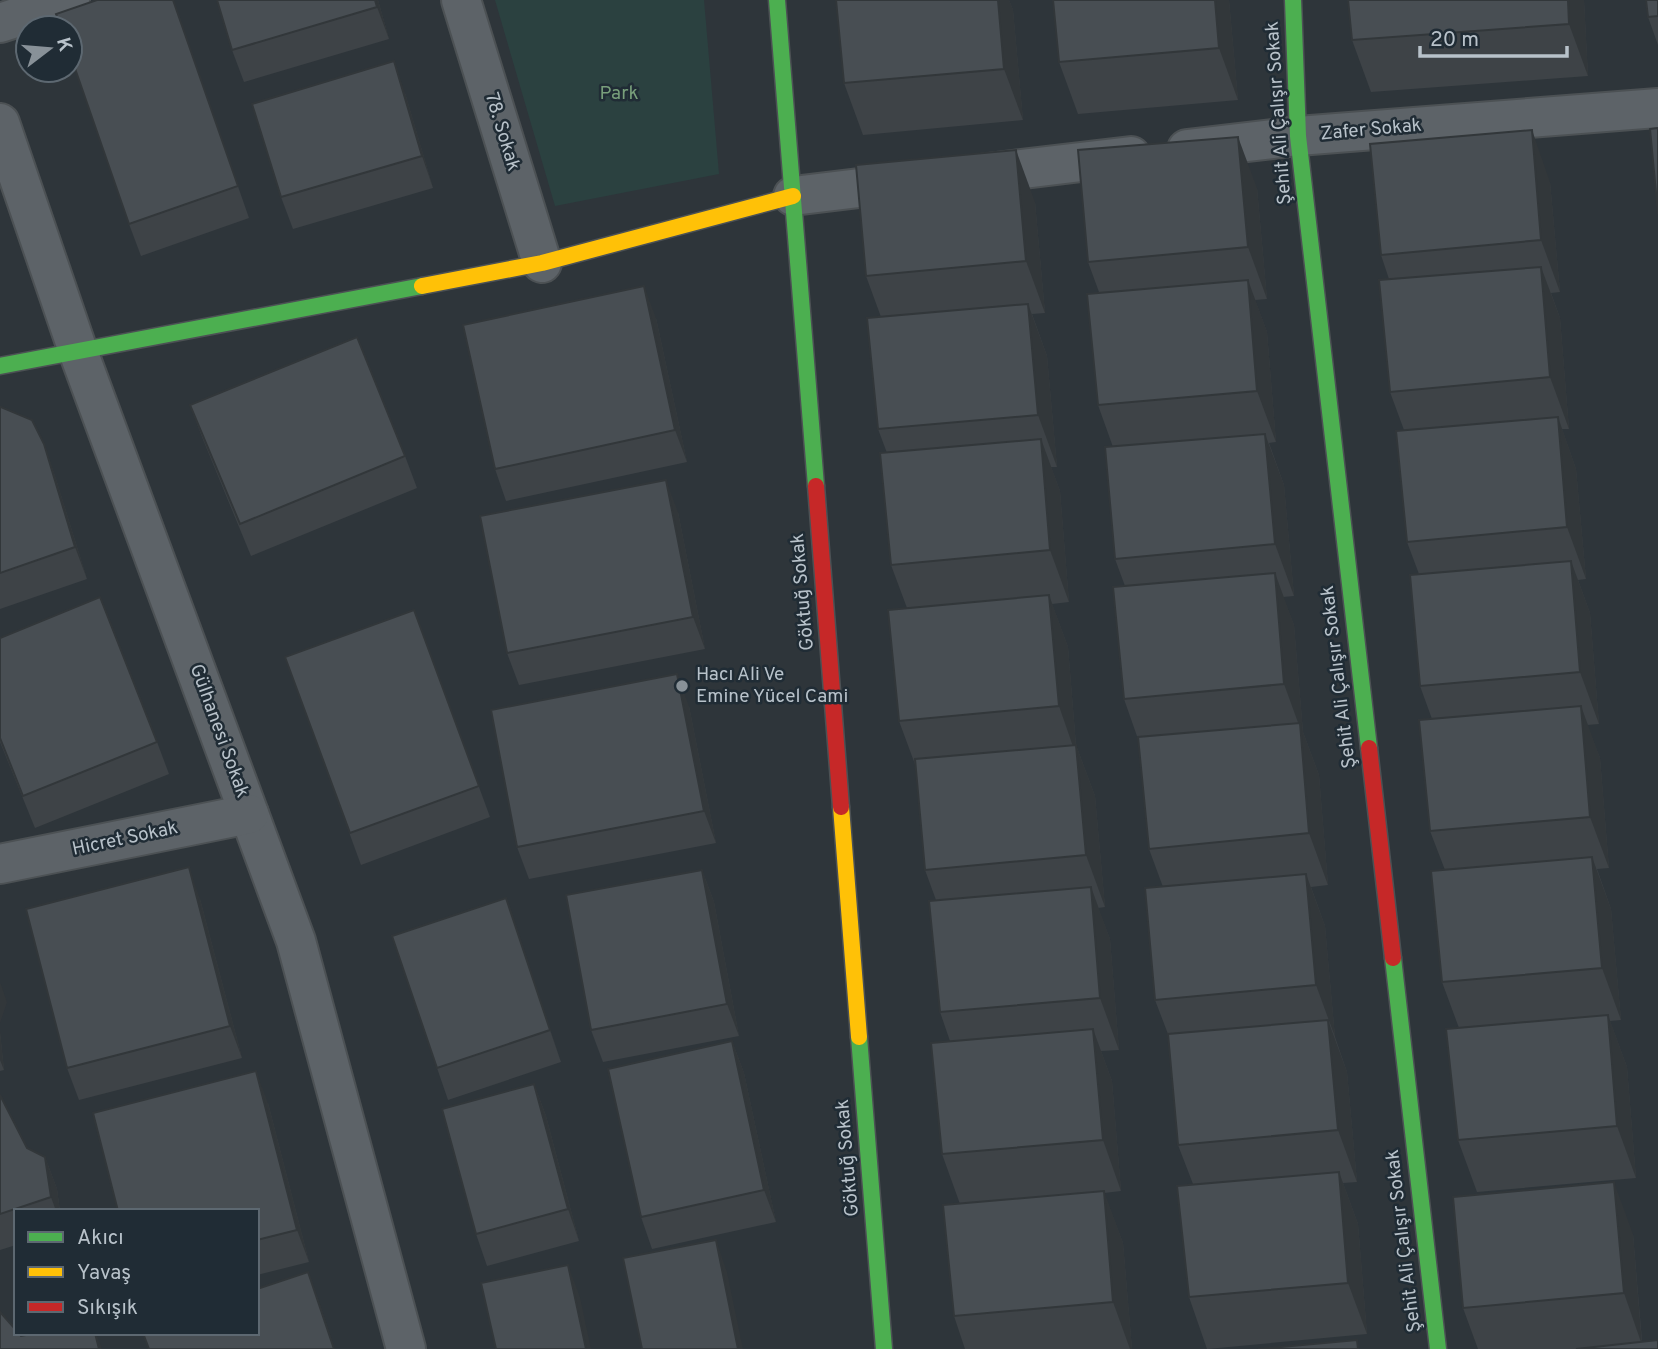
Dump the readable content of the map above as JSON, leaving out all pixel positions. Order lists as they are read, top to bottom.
{
  "streets": {
    "street": [
      "Şehit Ali Çalışır Sokak",
      "Zafer Sokak",
      "78. Sokak",
      "Göktuğ Sokak",
      "Gülhanesi Sokak",
      "Hicret Sokak"
    ]
  },
  "crossings": [
    ["Şehit Ali Çalışır Sokak", "Zafer Sokak"],
    ["Zafer Sokak", "Göktuğ Sokak"],
    ["Gülhanesi Sokak", "Hicret Sokak"]
  ],
  "parks": ["Park"],
  "places": ["Hacı Ali Ve Emine Yücel Cami"],
  "legend": ["Akıcı", "Yavaş", "Sıkışık"],
  "scale_bar": "20 m",
  "north": "right"
}
